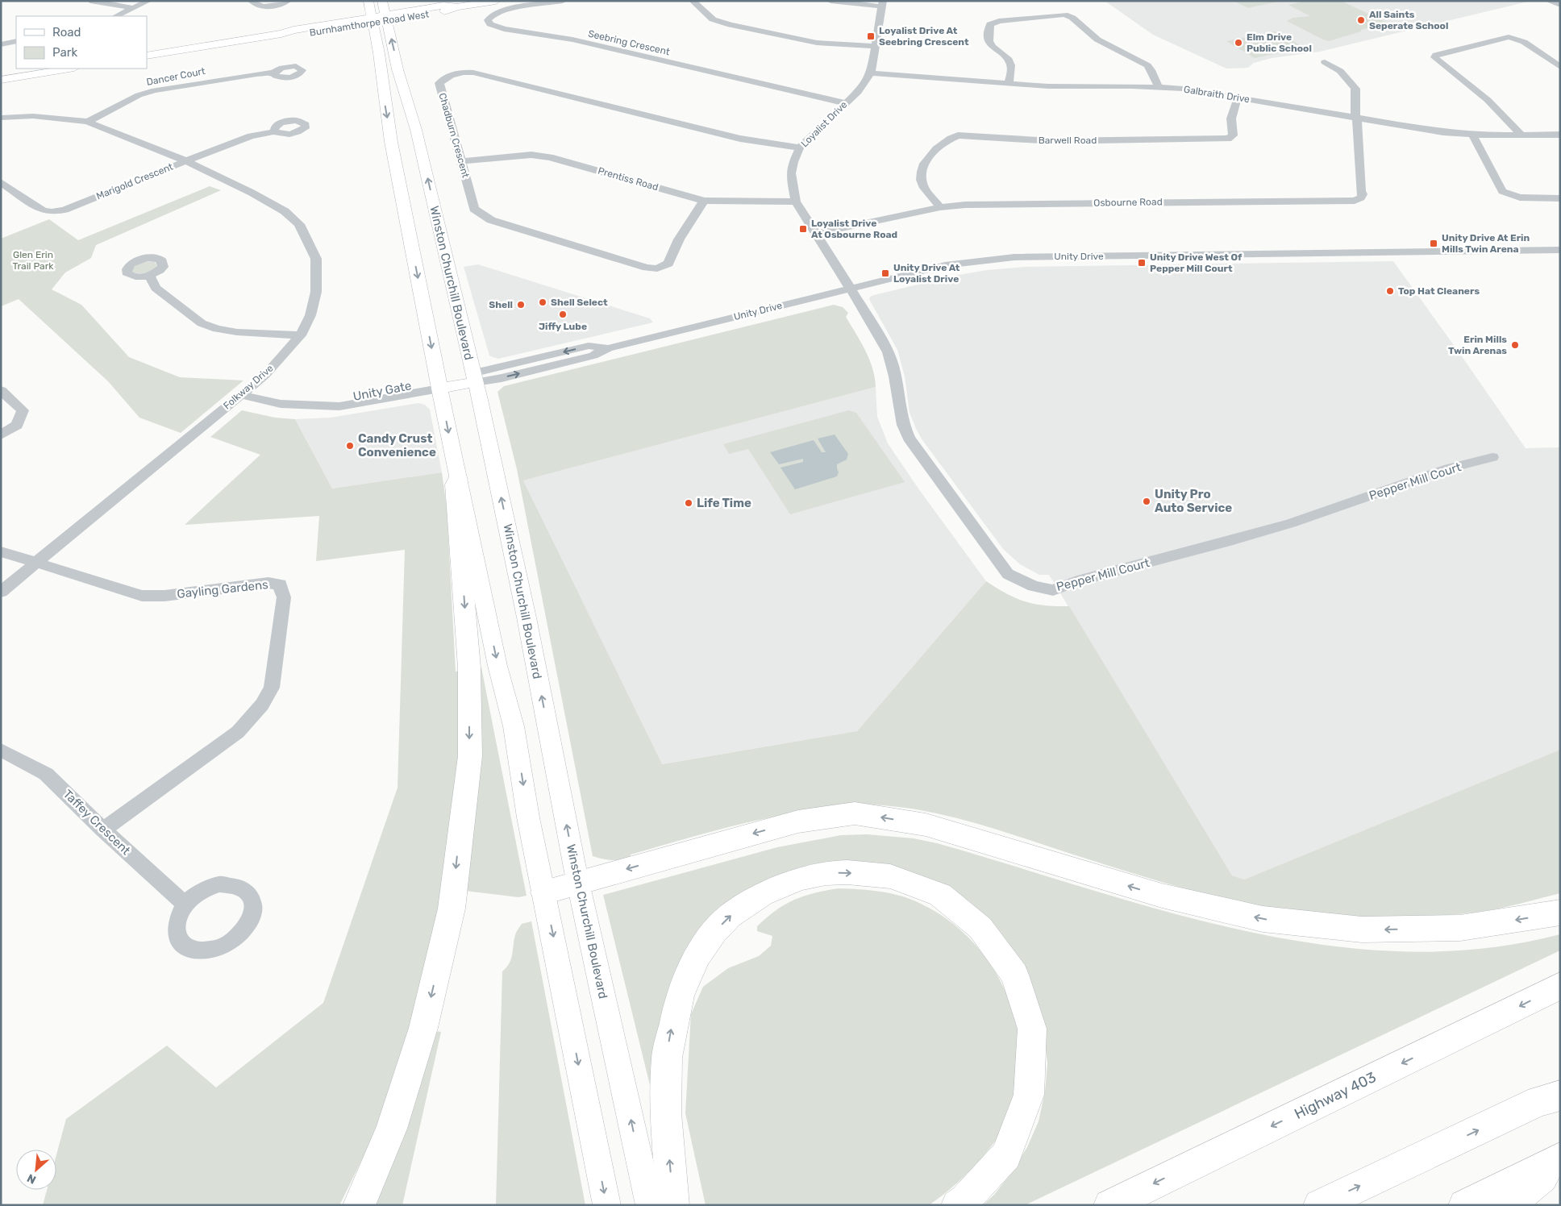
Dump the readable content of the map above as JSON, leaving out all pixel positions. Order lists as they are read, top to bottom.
{
  "streets": {
    "highway": ["Highway 403"],
    "main road": ["Burnhamthorpe Road West", "Winston Churchill Boulevard"],
    "street": [
      "Seebring Crescent",
      "Dancer Court",
      "Galbraith Drive",
      "Loyalist Drive",
      "Chadburn Crescent",
      "Barwell Road",
      "Prentiss Road",
      "Marigold Crescent",
      "Osbourne Road",
      "Unity Drive",
      "Folkway Drive",
      "Unity Gate",
      "Pepper Mill Court",
      "Gayling Gardens",
      "Taffey Crescent"
    ]
  },
  "crossings": [
    ["Burnhamthorpe Road West", "Winston Churchill Boulevard"],
    ["Seebring Crescent", "Loyalist Drive"],
    ["Dancer Court", "Folkway Drive"],
    ["Galbraith Drive", "Loyalist Drive"],
    ["Galbraith Drive", "Barwell Road"],
    ["Galbraith Drive", "Osbourne Road"],
    ["Loyalist Drive", "Chadburn Crescent"],
    ["Loyalist Drive", "Prentiss Road"],
    ["Loyalist Drive", "Osbourne Road"],
    ["Loyalist Drive", "Unity Drive"],
    ["Loyalist Drive", "Pepper Mill Court"],
    ["Chadburn Crescent", "Prentiss Road"],
    ["Barwell Road", "Osbourne Road"],
    ["Marigold Crescent", "Folkway Drive"],
    ["Unity Drive", "Winston Churchill Boulevard"],
    ["Unity Drive", "Pepper Mill Court"],
    ["Folkway Drive", "Unity Gate"],
    ["Folkway Drive", "Gayling Gardens"],
    ["Gayling Gardens", "Taffey Crescent"]
  ],
  "parks": ["Glen Erin Trail Park"],
  "places": {
    "other": [
      "All Saints Seperate School",
      "Elm Drive Public School",
      "Top Hat Cleaners",
      "Shell Select",
      "Shell",
      "Jiffy Lube",
      "Erin Mills Twin Arenas",
      "Candy Crust Convenience",
      "Unity Pro Auto Service",
      "Life Time"
    ],
    "transit": [
      "Loyalist Drive At Seebring Crescent",
      "Loyalist Drive At Osbourne Road",
      "Unity Drive At Erin Mills Twin Arena",
      "Unity Drive West Of Pepper Mill Court",
      "Unity Drive At Loyalist Drive"
    ]
  },
  "legend": ["Road", "Park"],
  "north": "bottom left"
}
